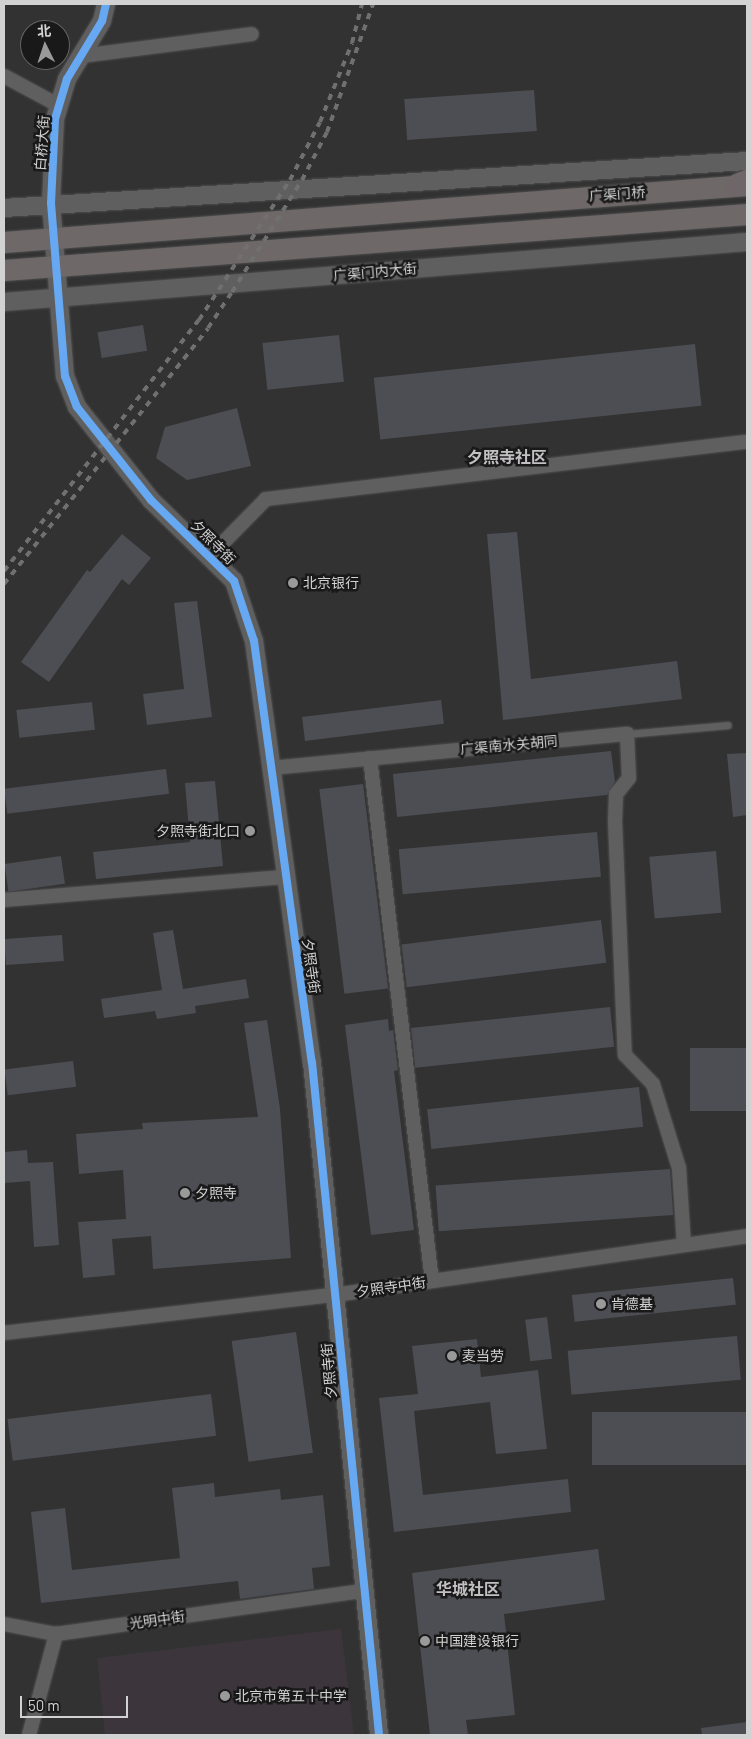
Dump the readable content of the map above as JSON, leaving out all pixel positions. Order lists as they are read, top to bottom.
{
  "streets": {
    "main road": ["广渠门桥"],
    "street": [
      "白桥大街",
      "广渠门内大街",
      "夕照寺街",
      "广渠南水关胡同",
      "夕照寺中街",
      "光明中街"
    ]
  },
  "crossings": [
    ["白桥大街", "广渠门桥"],
    ["白桥大街", "夕照寺街"],
    ["广渠门内大街", "夕照寺街"],
    ["夕照寺街", "广渠南水关胡同"],
    ["夕照寺街", "夕照寺中街"],
    ["夕照寺街", "光明中街"]
  ],
  "districts": ["夕照寺社区", "华城社区"],
  "places": [
    "北京银行",
    "夕照寺街北口",
    "夕照寺",
    "肯德基",
    "麦当劳",
    "中国建设银行",
    "北京市第五十中学"
  ],
  "scale_bar": "50 m",
  "north": "top"
}
